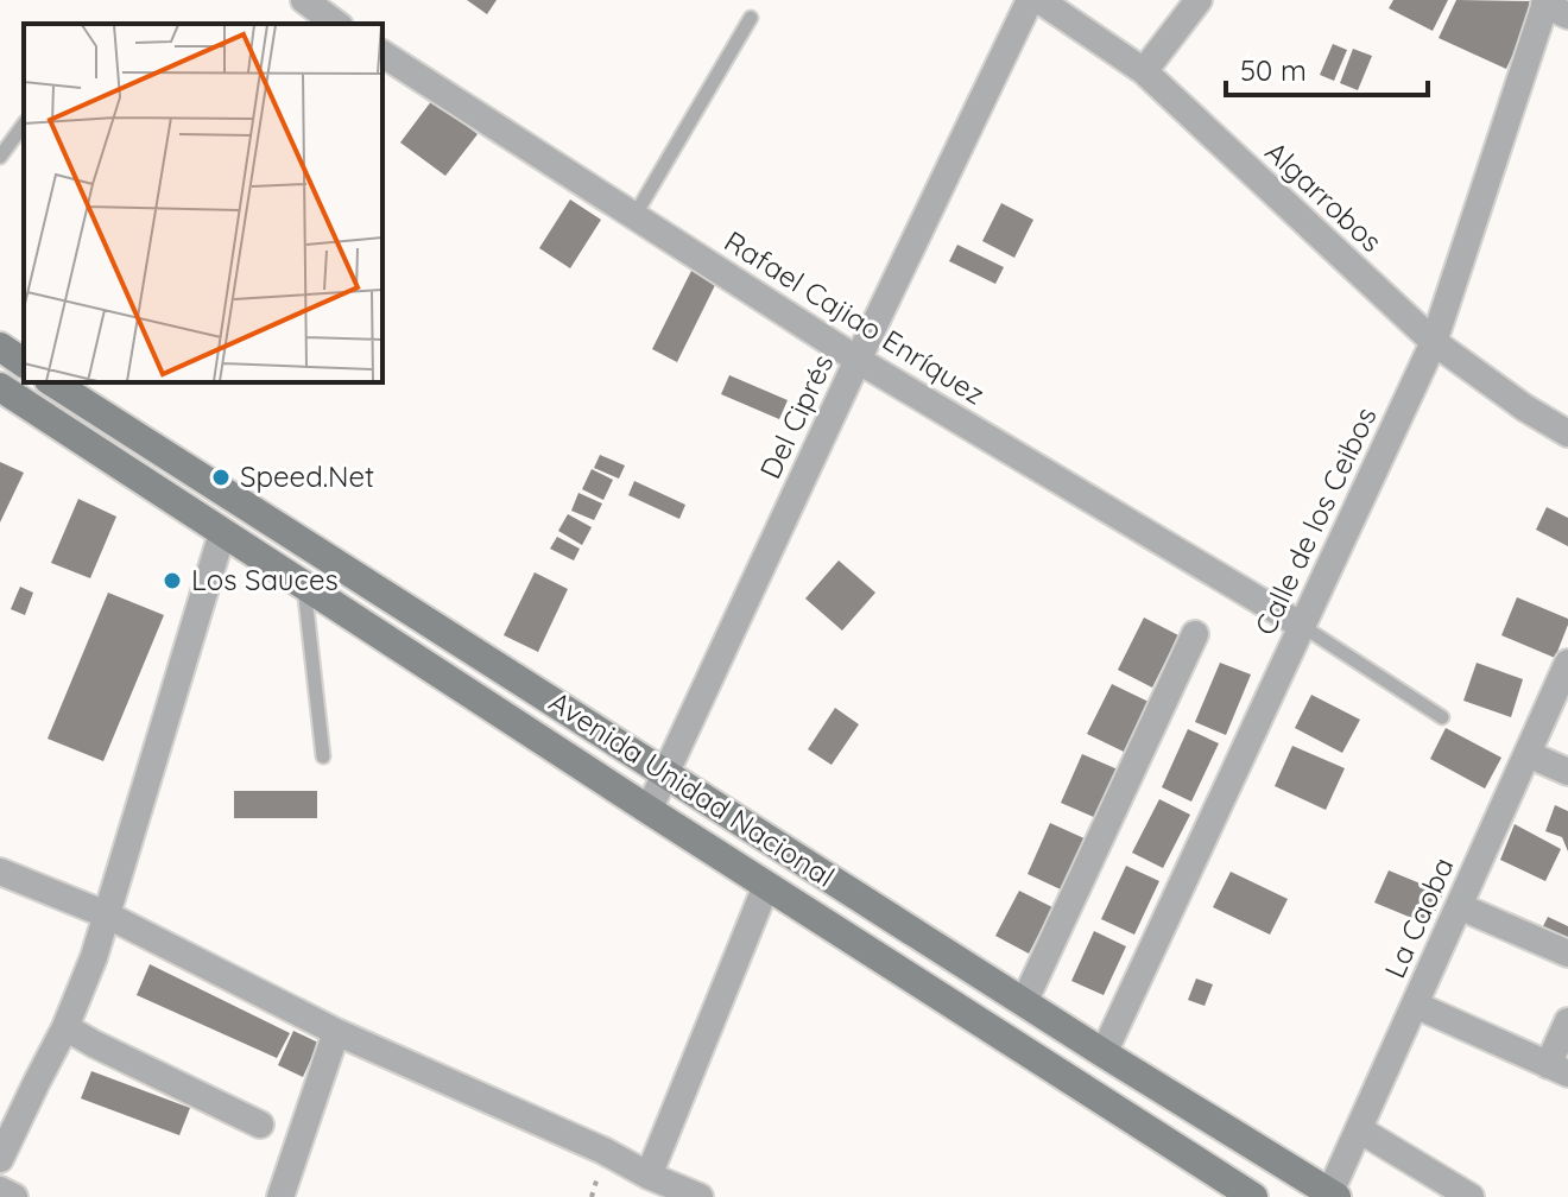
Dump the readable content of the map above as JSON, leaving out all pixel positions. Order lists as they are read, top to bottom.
{
  "streets": {
    "main road": ["Avenida Unidad Nacional"],
    "street": [
      "Algarrobos",
      "Rafael Cajiao Enríquez",
      "Del Ciprés",
      "Calle de los Ceibos",
      "La Caoba"
    ]
  },
  "crossings": [
    ["Algarrobos", "Calle de los Ceibos"],
    ["Rafael Cajiao Enríquez", "Del Ciprés"],
    ["Rafael Cajiao Enríquez", "Calle de los Ceibos"],
    ["Del Ciprés", "Avenida Unidad Nacional"],
    ["Calle de los Ceibos", "Avenida Unidad Nacional"],
    ["Avenida Unidad Nacional", "La Caoba"]
  ],
  "places": ["Speed.Net", "Los Sauces"],
  "scale_bar": "50 m"
}
